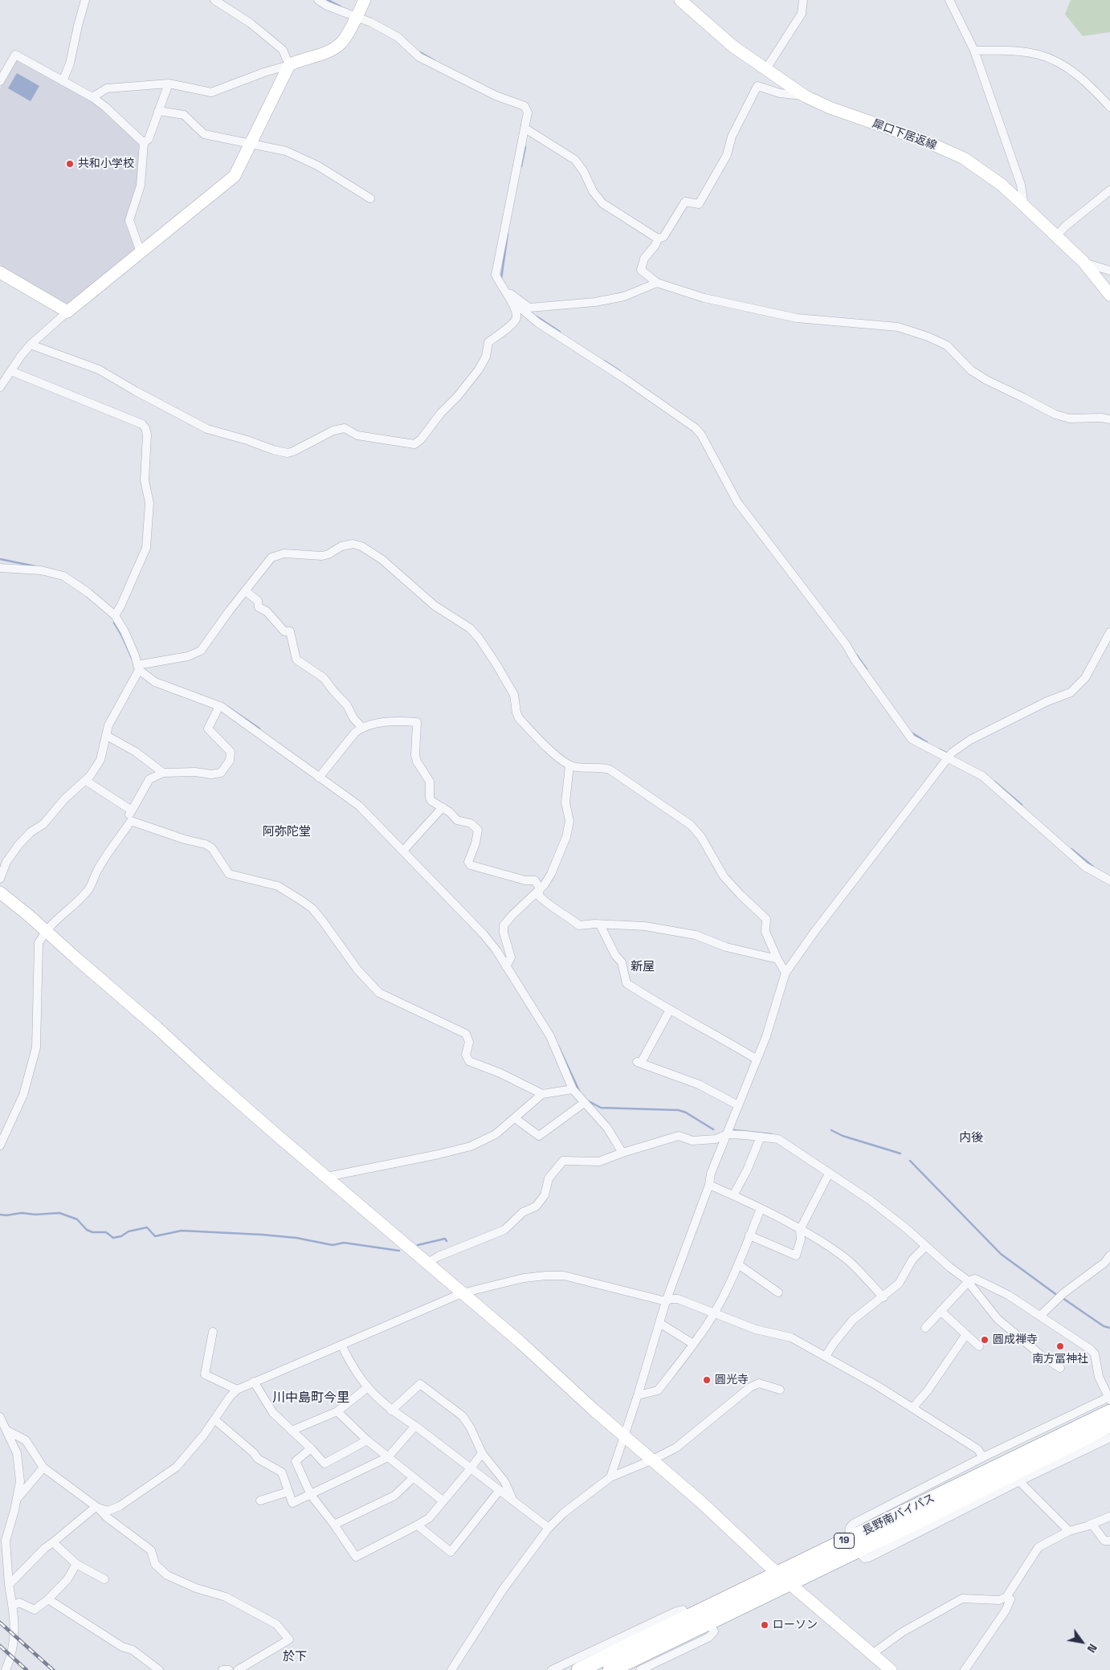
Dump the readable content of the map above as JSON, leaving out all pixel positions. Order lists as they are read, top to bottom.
{
  "streets": {
    "highway": ["長野南バイパス", "19"],
    "street": ["犀口下居返線"]
  },
  "districts": [
    "阿弥陀堂",
    "新屋",
    "内後",
    "川中島町今里",
    "於下"
  ],
  "places": [
    "共和小学校",
    "圓成禅寺",
    "南方冨神社",
    "圓光寺",
    "ローソン"
  ],
  "north": "bottom right"
}
